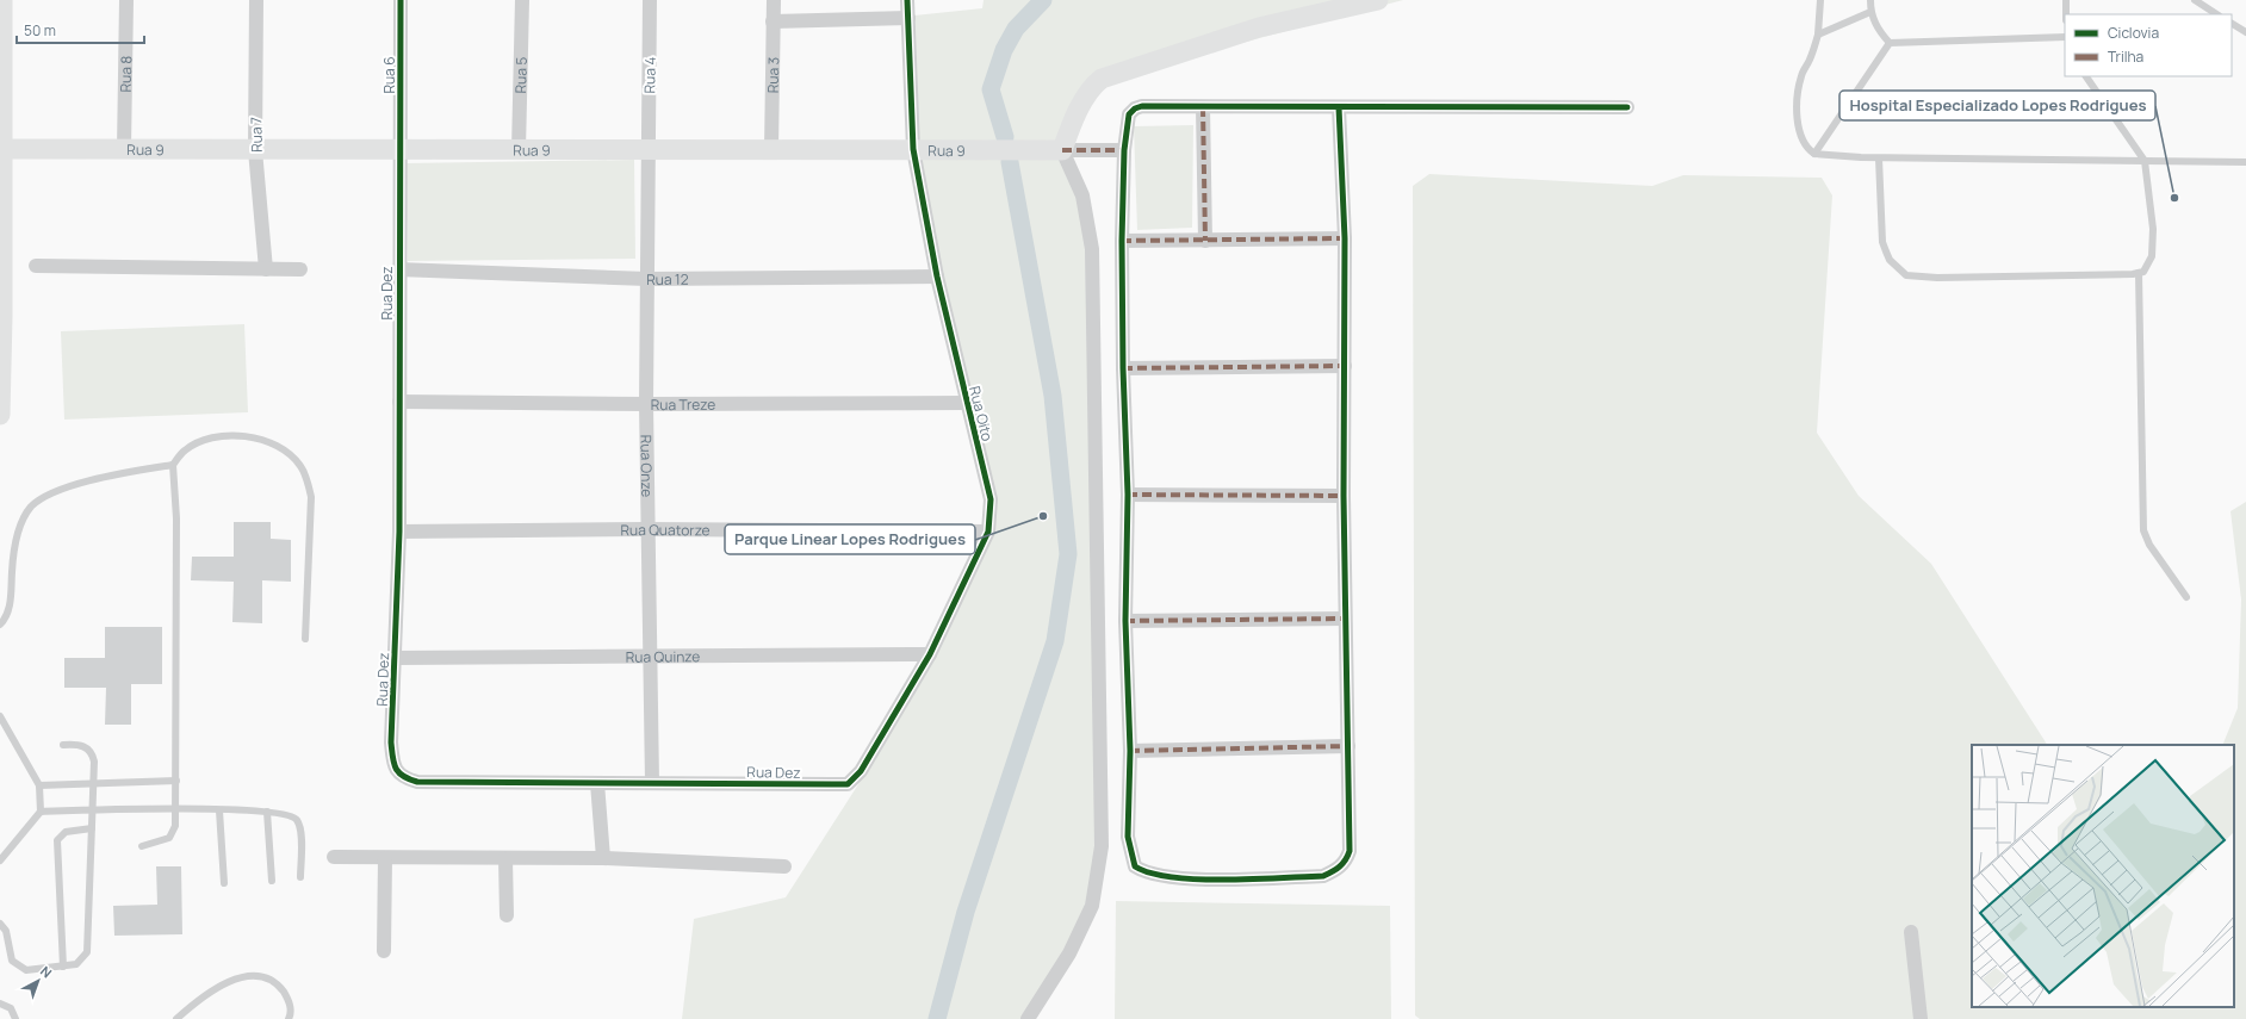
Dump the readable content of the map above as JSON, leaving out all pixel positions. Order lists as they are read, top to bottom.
{
  "streets": {
    "street": [
      "Rua 8",
      "Rua 6",
      "Rua 5",
      "Rua 4",
      "Rua 3",
      "Rua 7",
      "Rua 9",
      "Rua 12",
      "Rua Dez",
      "Rua Treze",
      "Rua Oito",
      "Rua Onze",
      "Rua Quatorze",
      "Rua Quinze"
    ]
  },
  "crossings": [
    ["Rua 8", "Rua 9"],
    ["Rua 6", "Rua 9"],
    ["Rua 6", "Rua Dez"],
    ["Rua 5", "Rua 9"],
    ["Rua 4", "Rua 9"],
    ["Rua 4", "Rua Onze"],
    ["Rua 3", "Rua 9"],
    ["Rua 7", "Rua 9"],
    ["Rua 9", "Rua Dez"],
    ["Rua 9", "Rua Oito"],
    ["Rua 9", "Rua Onze"],
    ["Rua 12", "Rua Dez"],
    ["Rua 12", "Rua Oito"],
    ["Rua 12", "Rua Onze"],
    ["Rua Dez", "Rua Treze"],
    ["Rua Dez", "Rua Oito"],
    ["Rua Dez", "Rua Onze"],
    ["Rua Dez", "Rua Quatorze"],
    ["Rua Dez", "Rua Quinze"],
    ["Rua Treze", "Rua Oito"],
    ["Rua Treze", "Rua Onze"],
    ["Rua Oito", "Rua Quatorze"],
    ["Rua Oito", "Rua Quinze"],
    ["Rua Onze", "Rua Quatorze"],
    ["Rua Onze", "Rua Quinze"]
  ],
  "places": ["Hospital Especializado Lopes Rodrigues", "Parque Linear Lopes Rodrigues"],
  "legend": ["Ciclovia", "Trilha"],
  "scale_bar": "50 m",
  "north": "top right"
}
